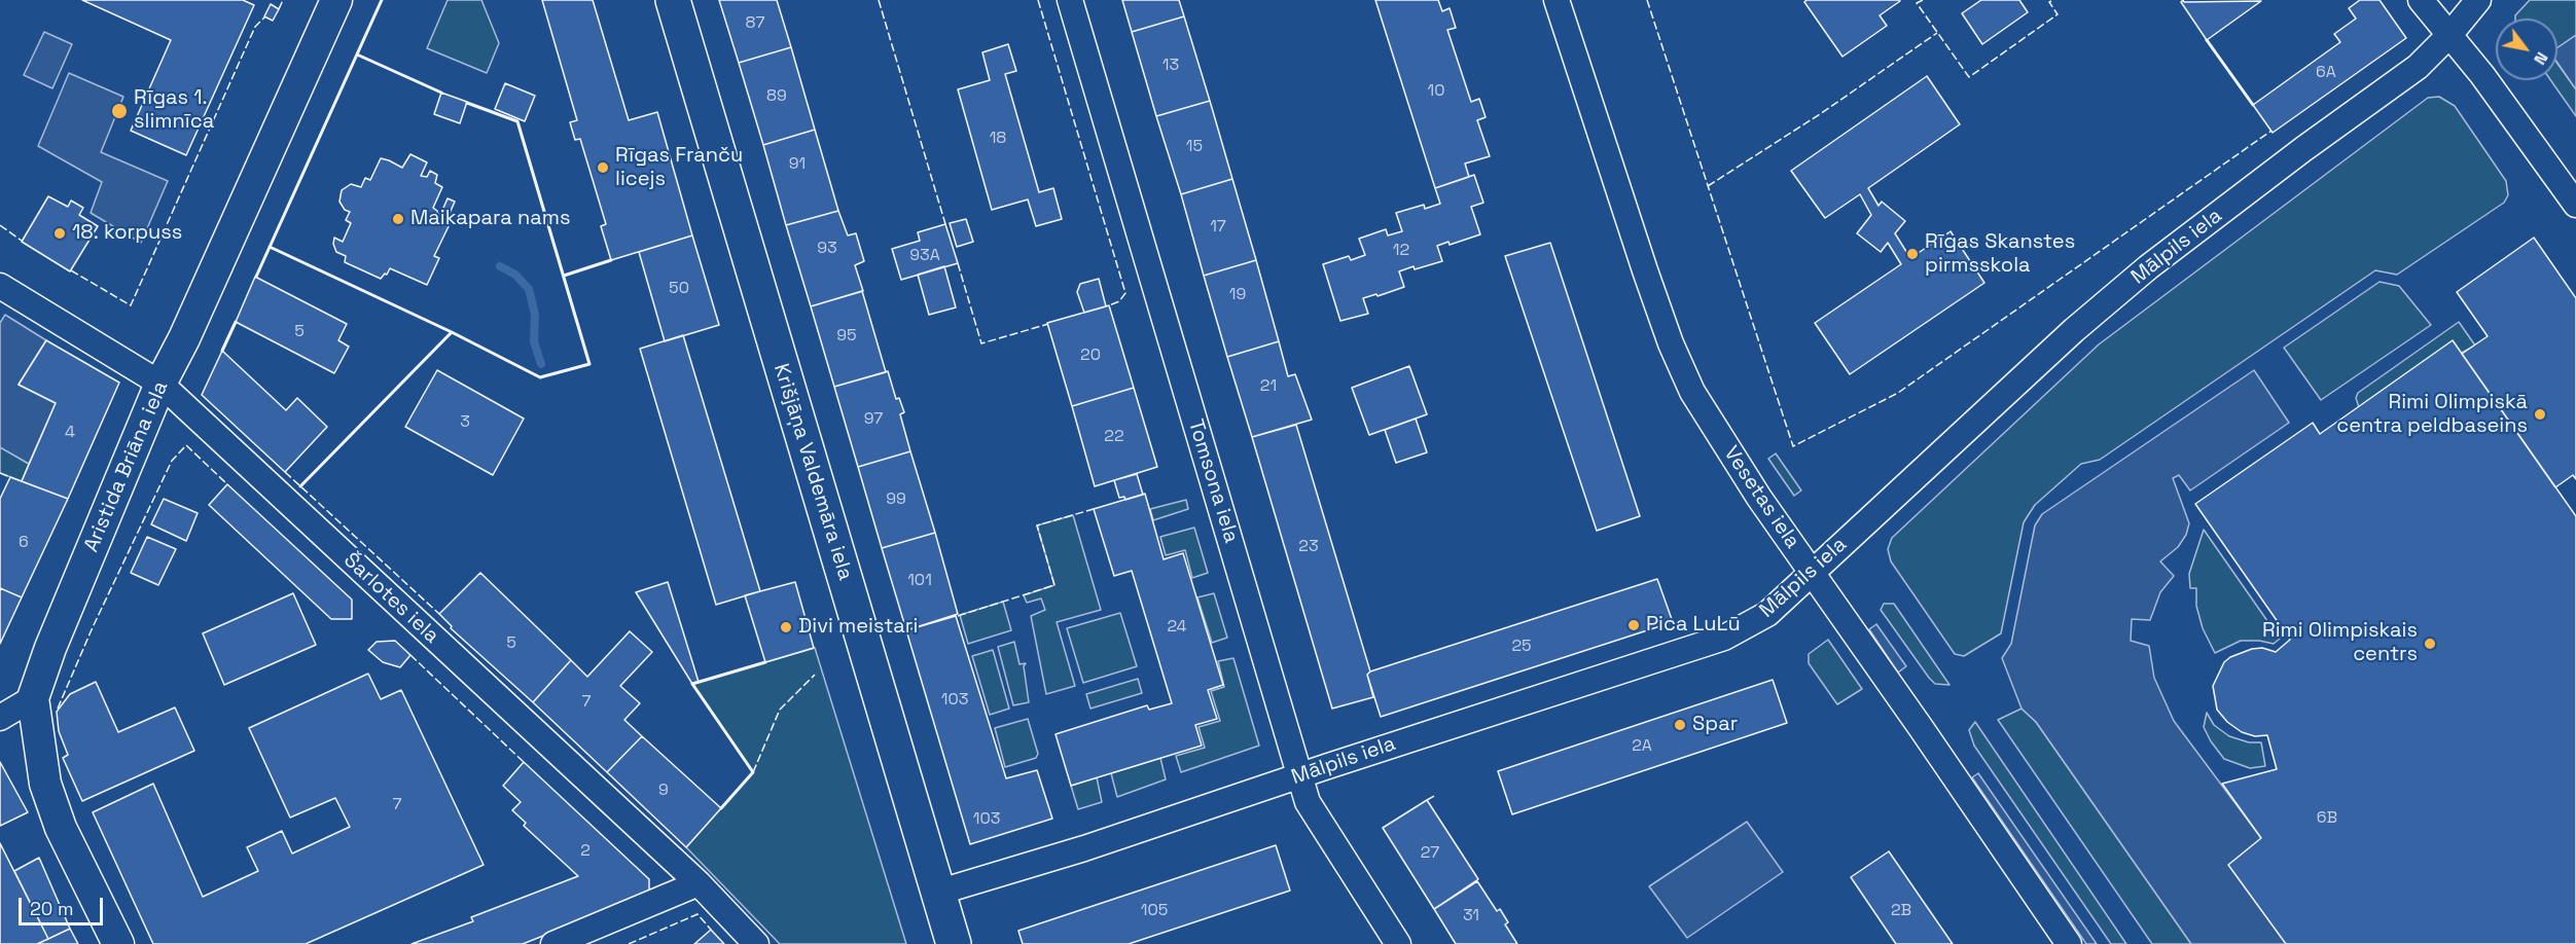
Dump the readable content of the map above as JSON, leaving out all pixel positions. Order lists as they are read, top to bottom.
{
  "streets": {
    "main road": ["Krišjāņa Valdemāra iela"],
    "street": [
      "Mālpils iela",
      "Aristida Briāna iela",
      "Tomsona iela",
      "Vesetas iela",
      "Šarlotes iela"
    ]
  },
  "crossings": [
    ["Mālpils iela", "Krišjāņa Valdemāra iela"],
    ["Mālpils iela", "Tomsona iela"],
    ["Mālpils iela", "Vesetas iela"],
    ["Aristida Briāna iela", "Šarlotes iela"]
  ],
  "places": [
    "Rīgas 1. slimnīca",
    "Rīgas Franču licejs",
    "Maikapara nams",
    "18. korpuss",
    "Rīgas Skanstes pirmsskola",
    "Rimi Olimpiskā centra peldbaseins",
    "Pica LuLū",
    "Divi meistari",
    "Rimi Olimpiskais centrs",
    "Spar"
  ],
  "house_numbers": [
    "87",
    "13",
    "6A",
    "10",
    "89",
    "18",
    "15",
    "91",
    "17",
    "93",
    "12",
    "93A",
    "50",
    "19",
    "5",
    "95",
    "20",
    "21",
    "97",
    "3",
    "4",
    "22",
    "99",
    "6",
    "23",
    "101",
    "24",
    "5",
    "25",
    "103",
    "7",
    "2A",
    "9",
    "7",
    "6B",
    "103",
    "2",
    "27",
    "105",
    "2B",
    "31"
  ],
  "scale_bar": "20 m",
  "north": "bottom right"
}
